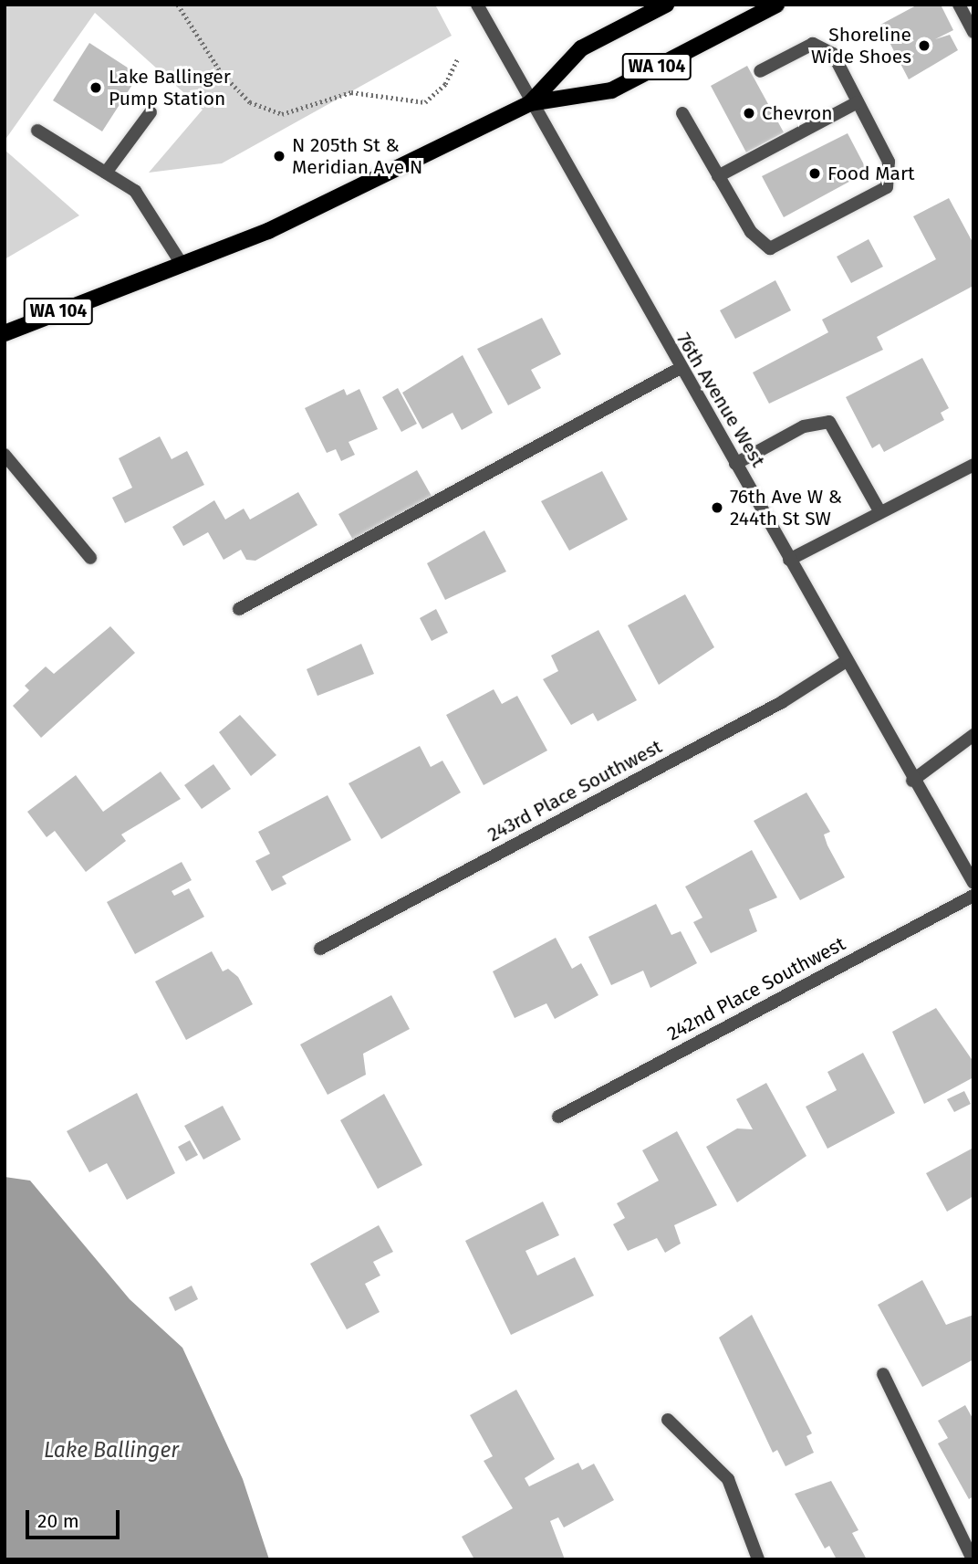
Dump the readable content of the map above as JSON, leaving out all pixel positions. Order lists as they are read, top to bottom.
{
  "streets": {
    "main road": ["WA 104"],
    "street": ["76th Avenue West", "243rd Place Southwest", "242nd Place Southwest"]
  },
  "crossings": [
    ["WA 104", "76th Avenue West"],
    ["76th Avenue West", "243rd Place Southwest"]
  ],
  "water": ["Lake Ballinger"],
  "places": [
    "Shoreline Wide Shoes",
    "Lake Ballinger Pump Station",
    "Chevron",
    "N 205th St & Meridian Ave N",
    "Food Mart",
    "76th Ave W & 244th St SW"
  ],
  "scale_bar": "20 m"
}
